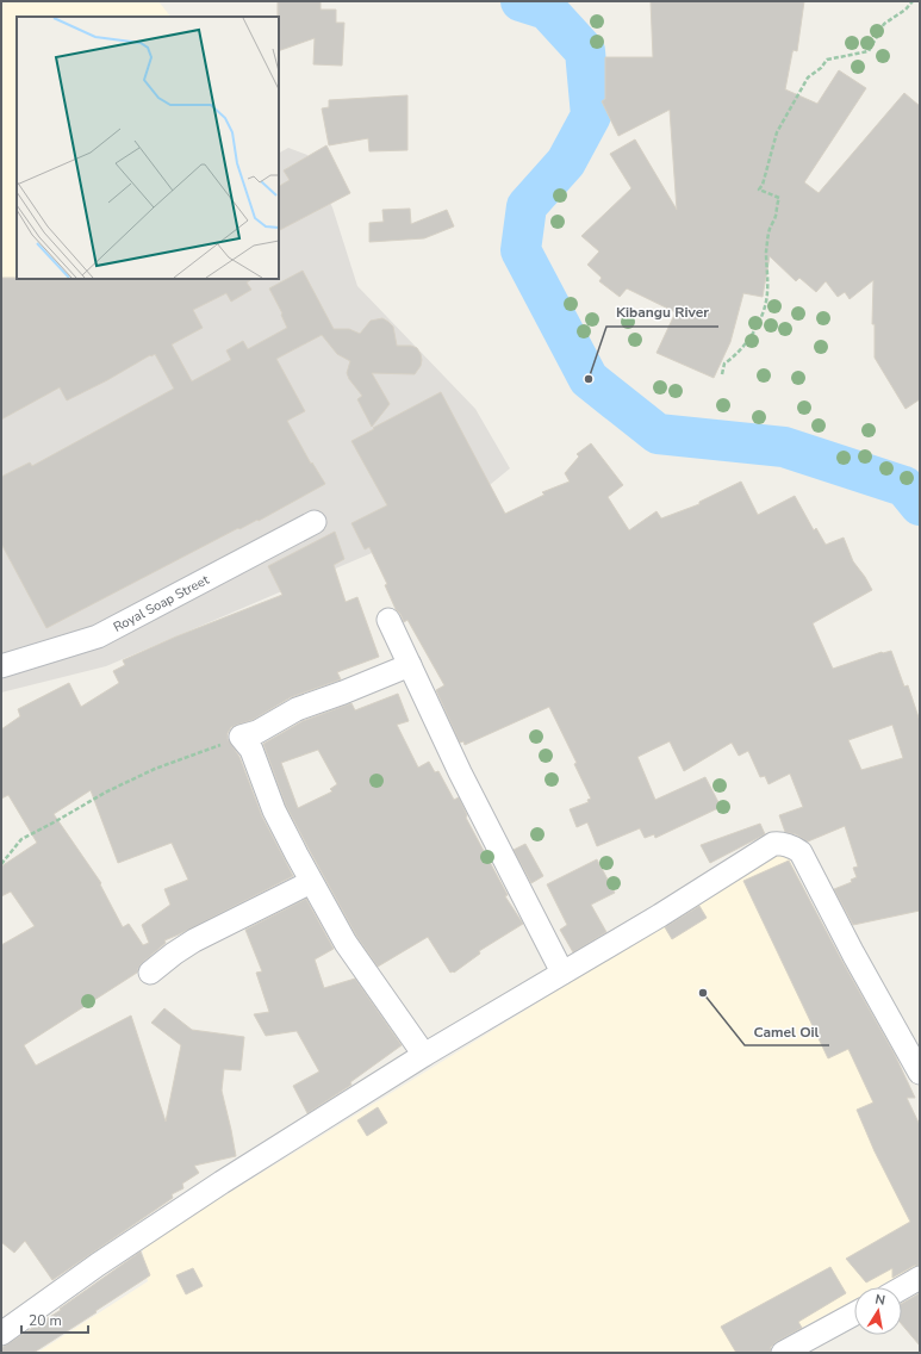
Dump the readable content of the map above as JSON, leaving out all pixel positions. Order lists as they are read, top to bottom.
{
  "streets": {
    "street": ["Royal Soap Street"]
  },
  "places": ["Kibangu River", "Camel Oil"],
  "scale_bar": "20 m",
  "north": "top"
}
